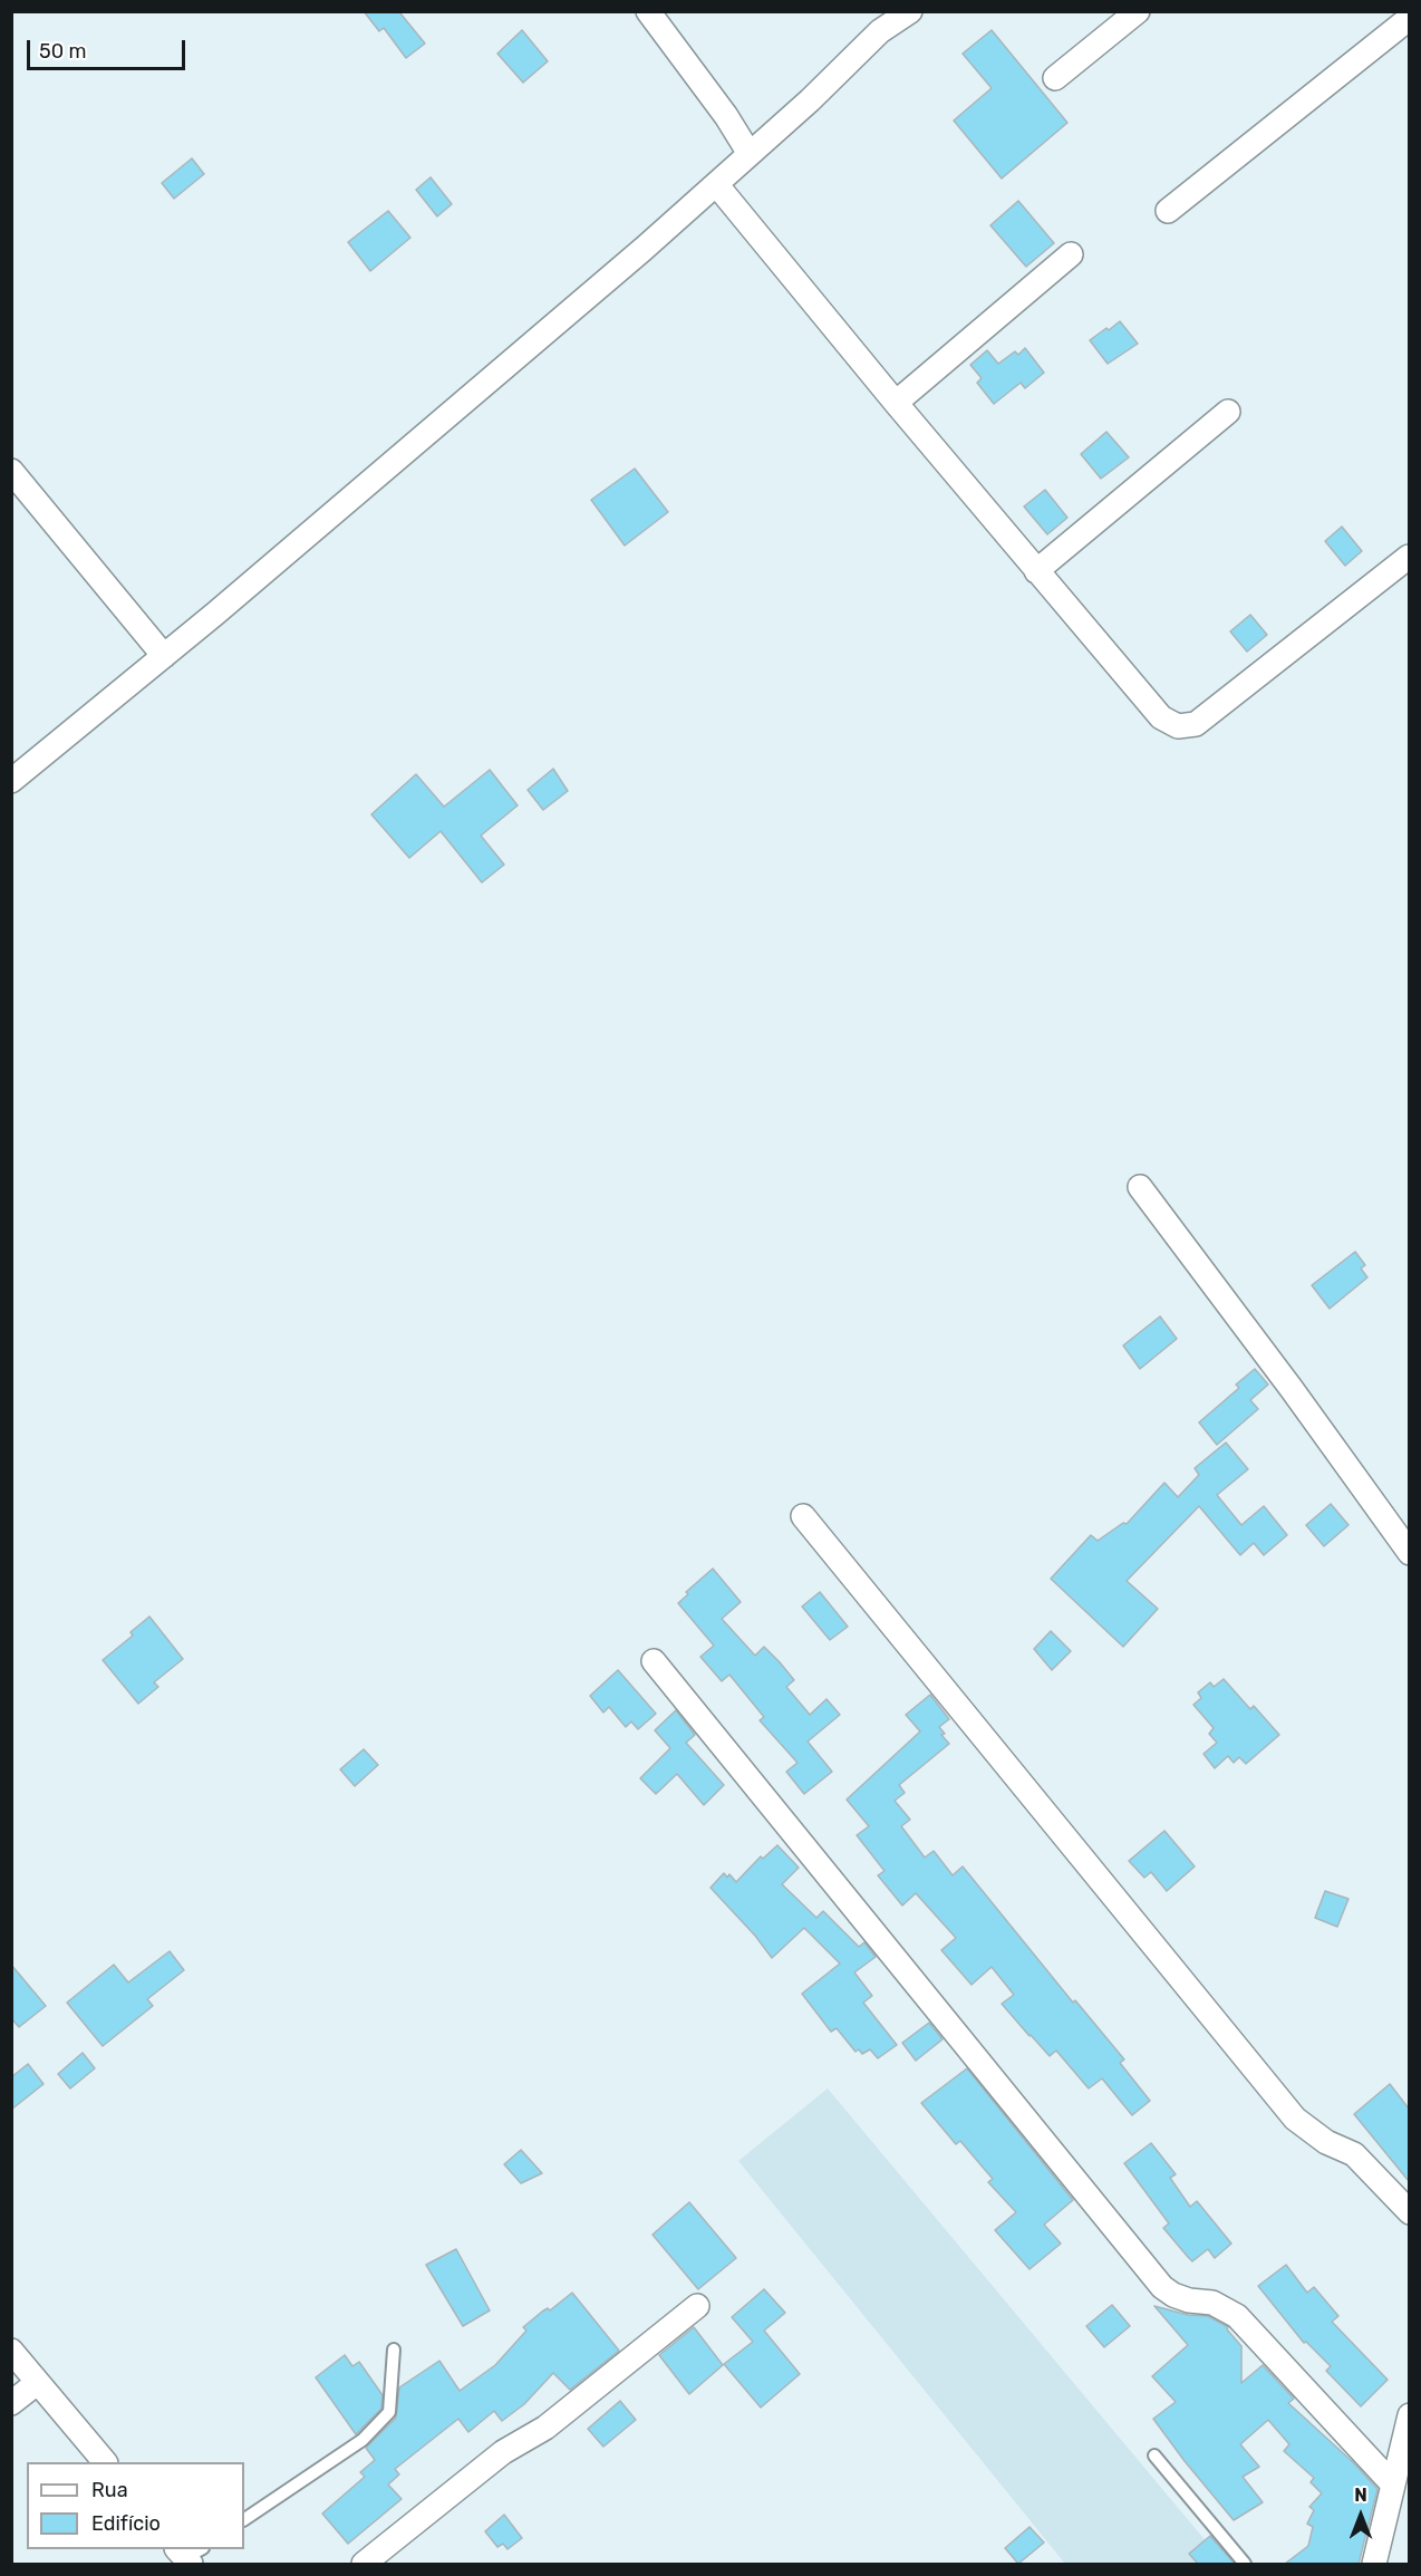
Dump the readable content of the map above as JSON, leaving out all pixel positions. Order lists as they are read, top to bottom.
{
  "legend": ["Rua", "Edifício"],
  "scale_bar": "50 m",
  "north": "top"
}
